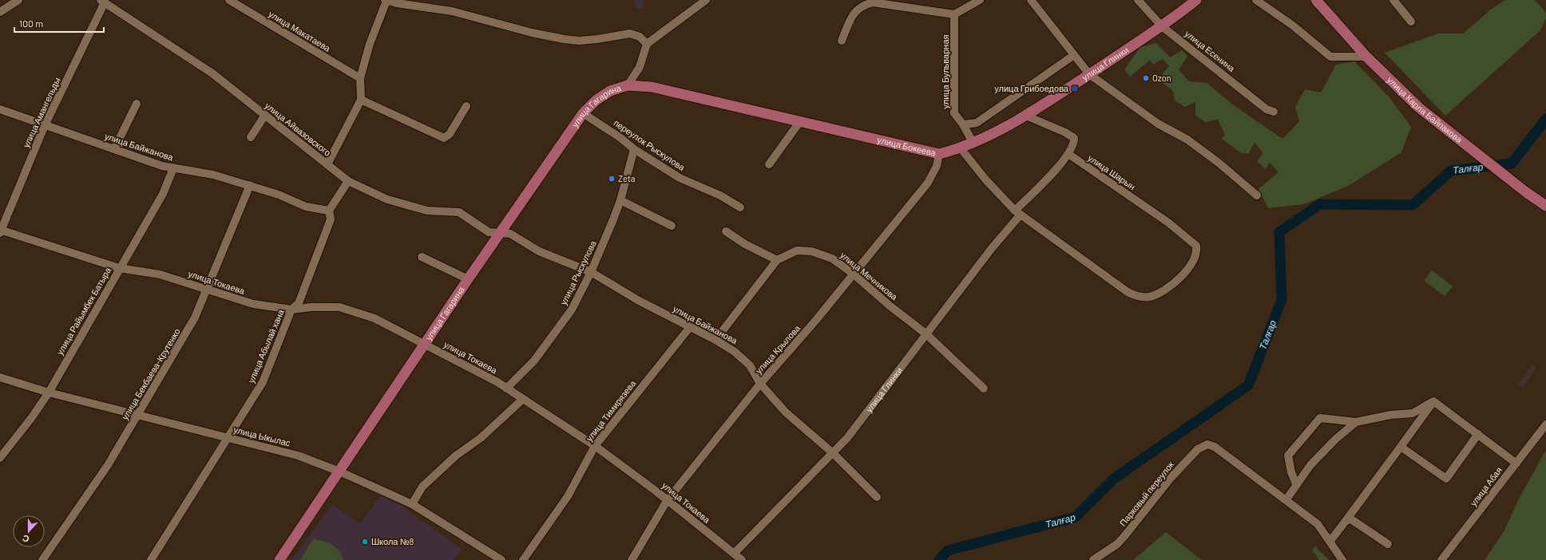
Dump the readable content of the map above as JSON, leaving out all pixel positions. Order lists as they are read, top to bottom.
{
  "streets": {
    "main road": [
      "улица Глинки",
      "улица Гагарина",
      "улица Карла Байпакова",
      "улица Бокеева"
    ],
    "street": [
      "улица Макатаева",
      "улица Есенина",
      "улица Бульварная",
      "улица Амангельды",
      "улица Айвазовского",
      "переулок Рыскулова",
      "улица Байжанова",
      "улица Шарын",
      "улица Рыскулова",
      "улица Мечникова",
      "улица Токаева",
      "улица Райымбек Батыра",
      "улица Абылай хана",
      "улица Крылова",
      "улица Бекбаева-Крутенко",
      "улица Тимирязева",
      "улица Ыкылас",
      "улица Абая",
      "Парковый переулок"
    ]
  },
  "crossings": [
    ["улица Есенина", "улица Глинки"],
    ["улица Глинки", "улица Бульварная"],
    ["улица Глинки", "улица Бокеева"],
    ["улица Глинки", "улица Байжанова"],
    ["улица Глинки", "улица Шарын"],
    ["улица Глинки", "улица Мечникова"],
    ["улица Глинки", "улица Токаева"],
    ["улица Гагарина", "улица Айвазовского"],
    ["улица Гагарина", "переулок Рыскулова"],
    ["улица Гагарина", "улица Бокеева"],
    ["улица Гагарина", "улица Байжанова"],
    ["улица Гагарина", "улица Токаева"],
    ["улица Гагарина", "улица Ыкылас"],
    ["улица Амангельды", "улица Айвазовского"],
    ["улица Амангельды", "улица Байжанова"],
    ["улица Амангельды", "улица Токаева"],
    ["улица Айвазовского", "улица Байжанова"],
    ["улица Айвазовского", "улица Абылай хана"],
    ["переулок Рыскулова", "улица Рыскулова"],
    ["улица Бокеева", "улица Крылова"],
    ["улица Байжанова", "улица Рыскулова"],
    ["улица Байжанова", "улица Мечникова"],
    ["улица Байжанова", "улица Райымбек Батыра"],
    ["улица Байжанова", "улица Абылай хана"],
    ["улица Байжанова", "улица Крылова"],
    ["улица Байжанова", "улица Бекбаева-Крутенко"],
    ["улица Байжанова", "улица Тимирязева"],
    ["улица Рыскулова", "улица Токаева"],
    ["улица Мечникова", "улица Крылова"],
    ["улица Токаева", "улица Райымбек Батыра"],
    ["улица Токаева", "улица Абылай хана"],
    ["улица Токаева", "улица Крылова"],
    ["улица Токаева", "улица Бекбаева-Крутенко"],
    ["улица Токаева", "улица Тимирязева"],
    ["улица Райымбек Батыра", "улица Ыкылас"],
    ["улица Абылай хана", "улица Ыкылас"],
    ["улица Бекбаева-Крутенко", "улица Ыкылас"]
  ],
  "water": ["Талғар"],
  "places": {
    "other": ["Ozon", "Zeta", "Школа №8"],
    "transit": ["улица Грибоедова"]
  },
  "scale_bar": "100 m",
  "north": "bottom"
}
